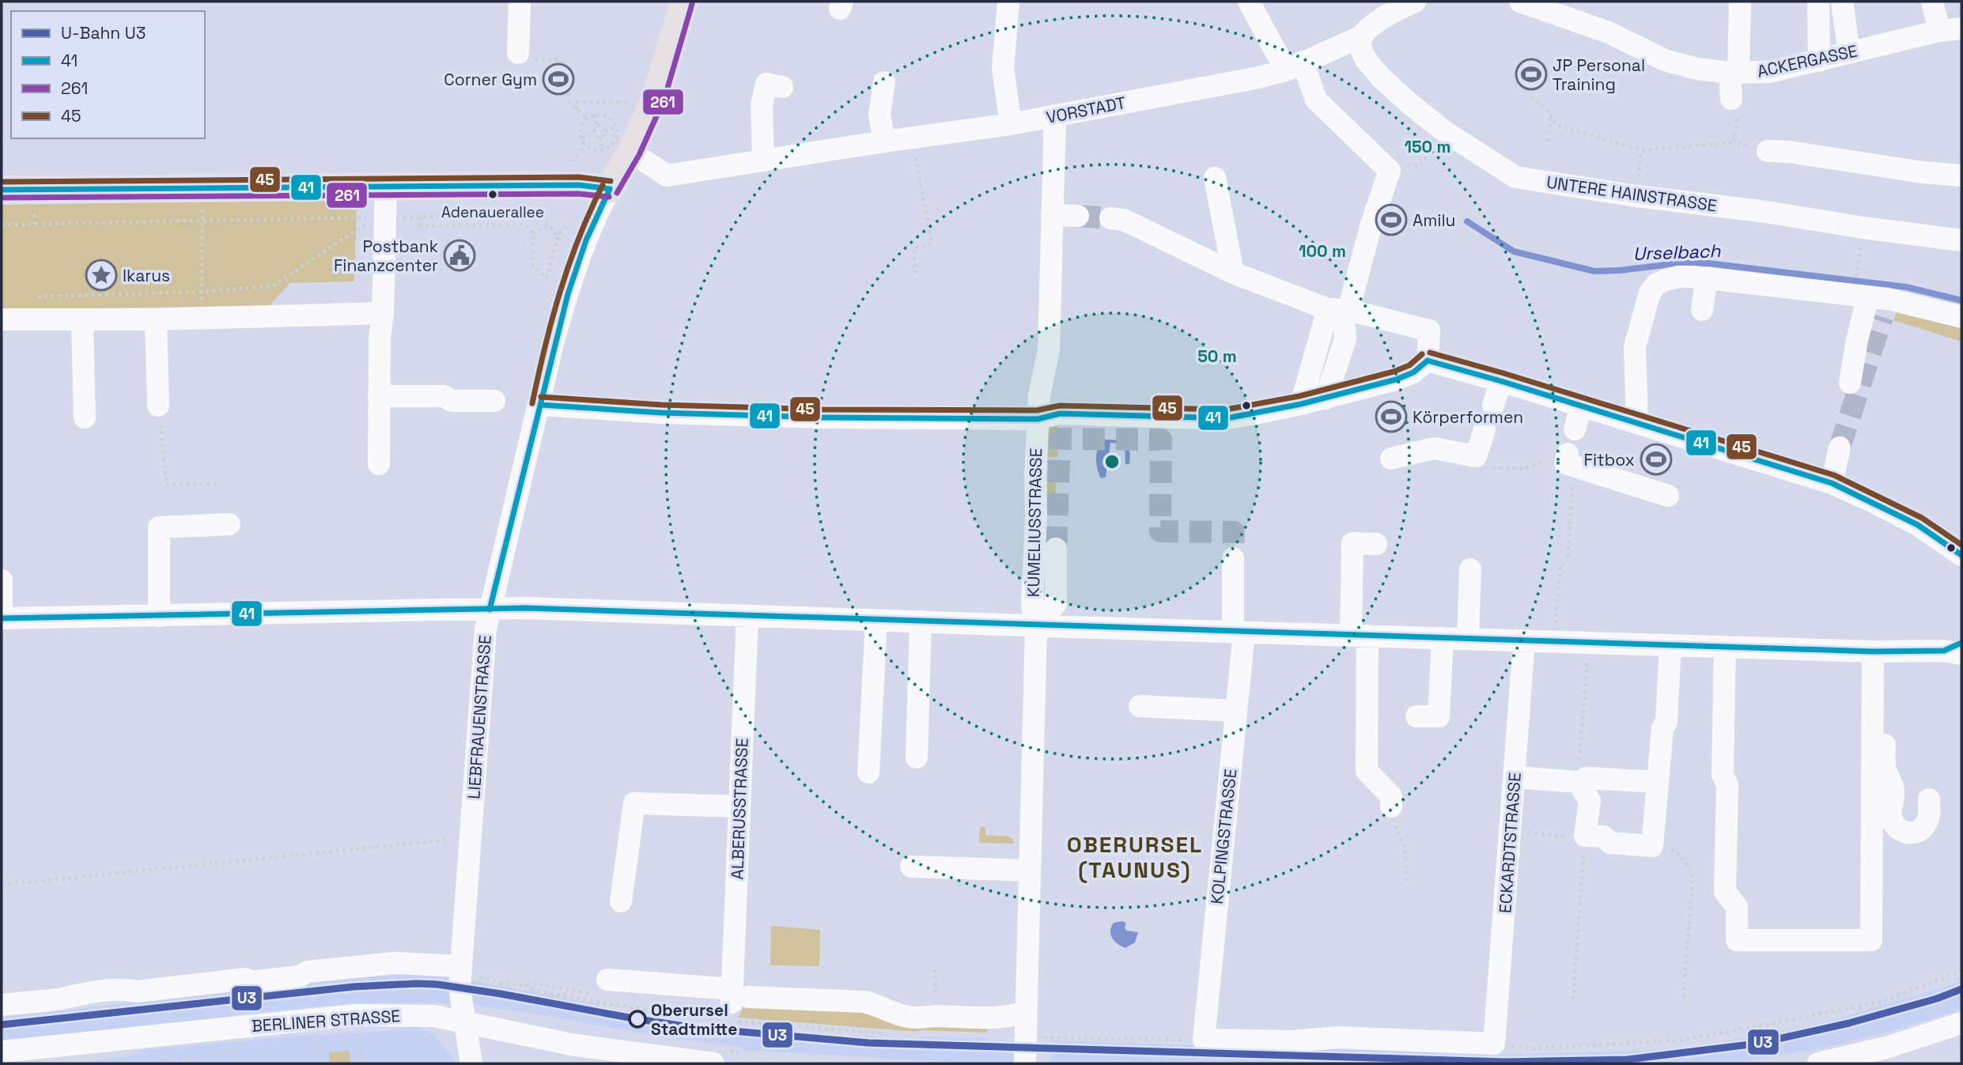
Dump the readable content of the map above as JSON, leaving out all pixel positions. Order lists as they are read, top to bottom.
{
  "streets": {
    "street": [
      "ACKERGASSE",
      "VORSTADT",
      "UNTERE HAINSTRASSE",
      "KUMELIUSSTRASSE",
      "LIEBFRAUENSTRASSE",
      "ALBERUSSTRASSE",
      "KOLPINGSTRASSE",
      "ECKARDTSTRASSE",
      "BERLINER STRASSE"
    ]
  },
  "crossings": [
    ["VORSTADT", "UNTERE HAINSTRASSE"],
    ["VORSTADT", "KUMELIUSSTRASSE"],
    ["LIEBFRAUENSTRASSE", "BERLINER STRASSE"]
  ],
  "districts": ["OBERURSEL (TAUNUS)"],
  "water": ["Urselbach"],
  "places": {
    "sports": [
      "JP Personal Training",
      "Corner Gym",
      "Amilu",
      "Körperformen",
      "Fitbox"
    ],
    "other": ["Adenauerallee", "Oberursel Stadtmitte"],
    "public building": ["Postbank Finanzcenter"],
    "place": ["Ikarus"]
  },
  "lines": [
    "transit line 261",
    "transit line 45",
    "transit line 41",
    "metro line U3"
  ],
  "legend": [
    "U-Bahn U3",
    "41",
    "261",
    "45"
  ],
  "rings": ["150 m", "100 m", "50 m"]
}
